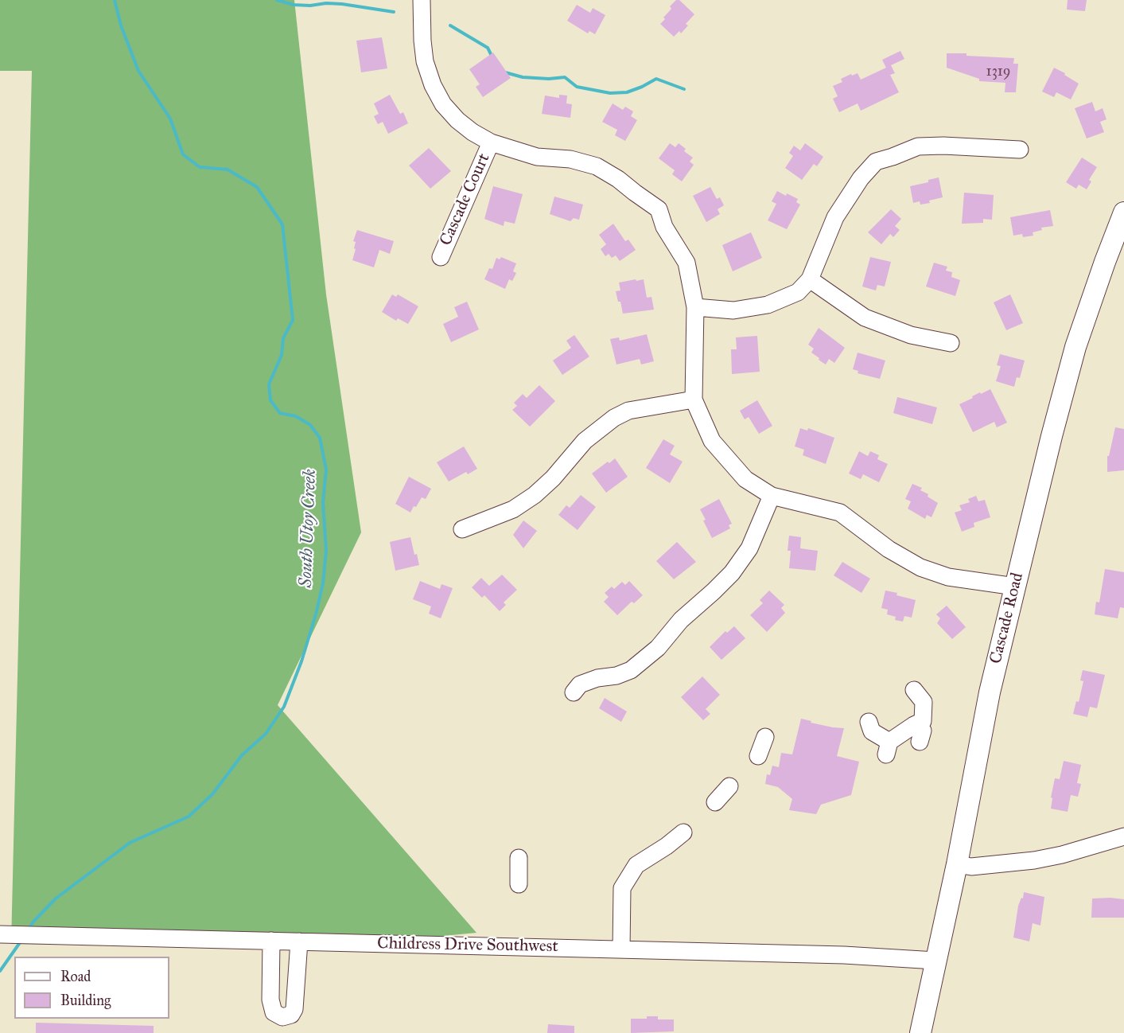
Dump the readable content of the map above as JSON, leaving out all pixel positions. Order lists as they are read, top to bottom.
{
  "streets": {
    "main road": ["Cascade Road"],
    "street": ["Cascade Court", "Childress Drive Southwest"]
  },
  "crossings": [
    ["Cascade Road", "Childress Drive Southwest"]
  ],
  "water": ["South Utoy Creek"],
  "house_numbers": ["1319"],
  "legend": ["Road", "Building"]
}
